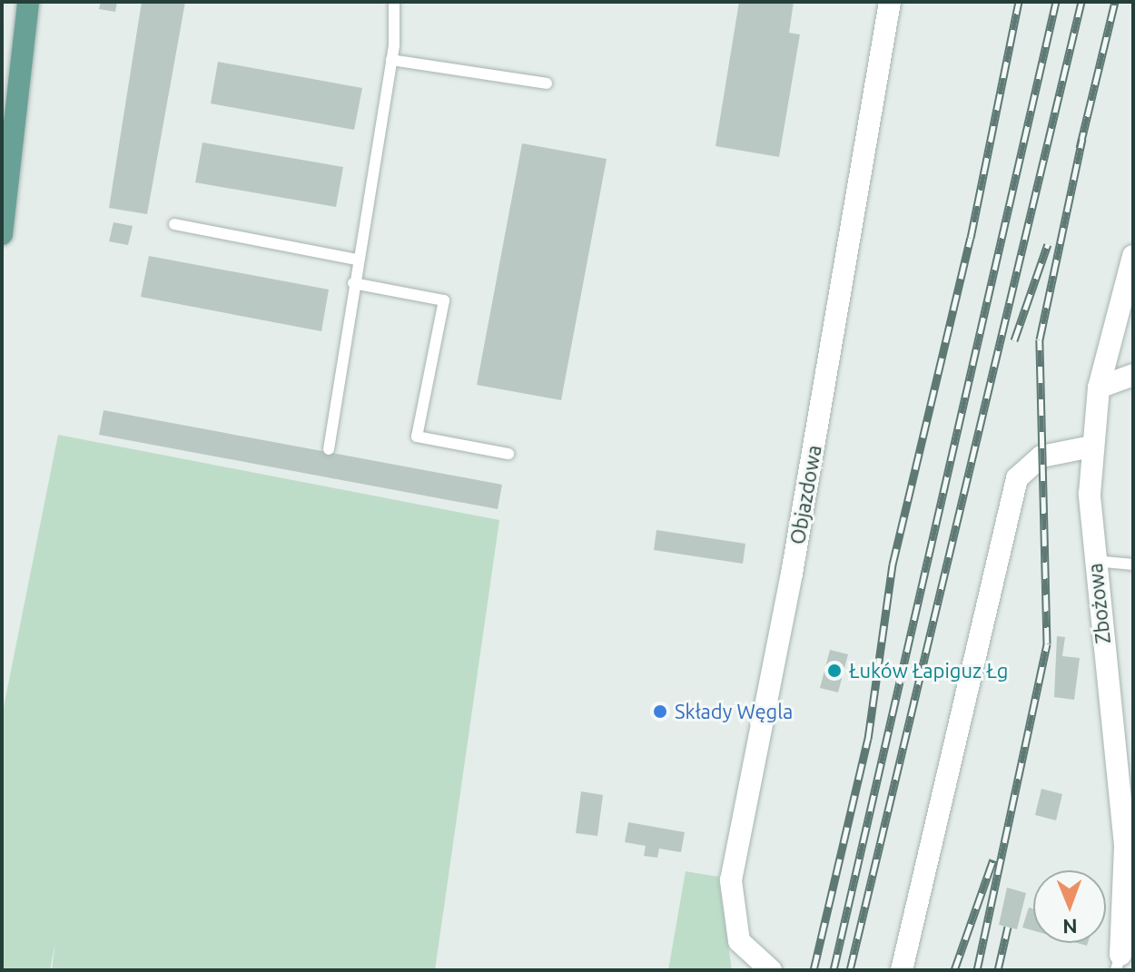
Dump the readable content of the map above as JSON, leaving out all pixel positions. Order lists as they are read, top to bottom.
{
  "streets": {
    "street": ["Objazdowa", "Zbożowa"]
  },
  "places": ["Łuków Łapiguz Łg", "Składy Węgla"],
  "north": "bottom"
}
